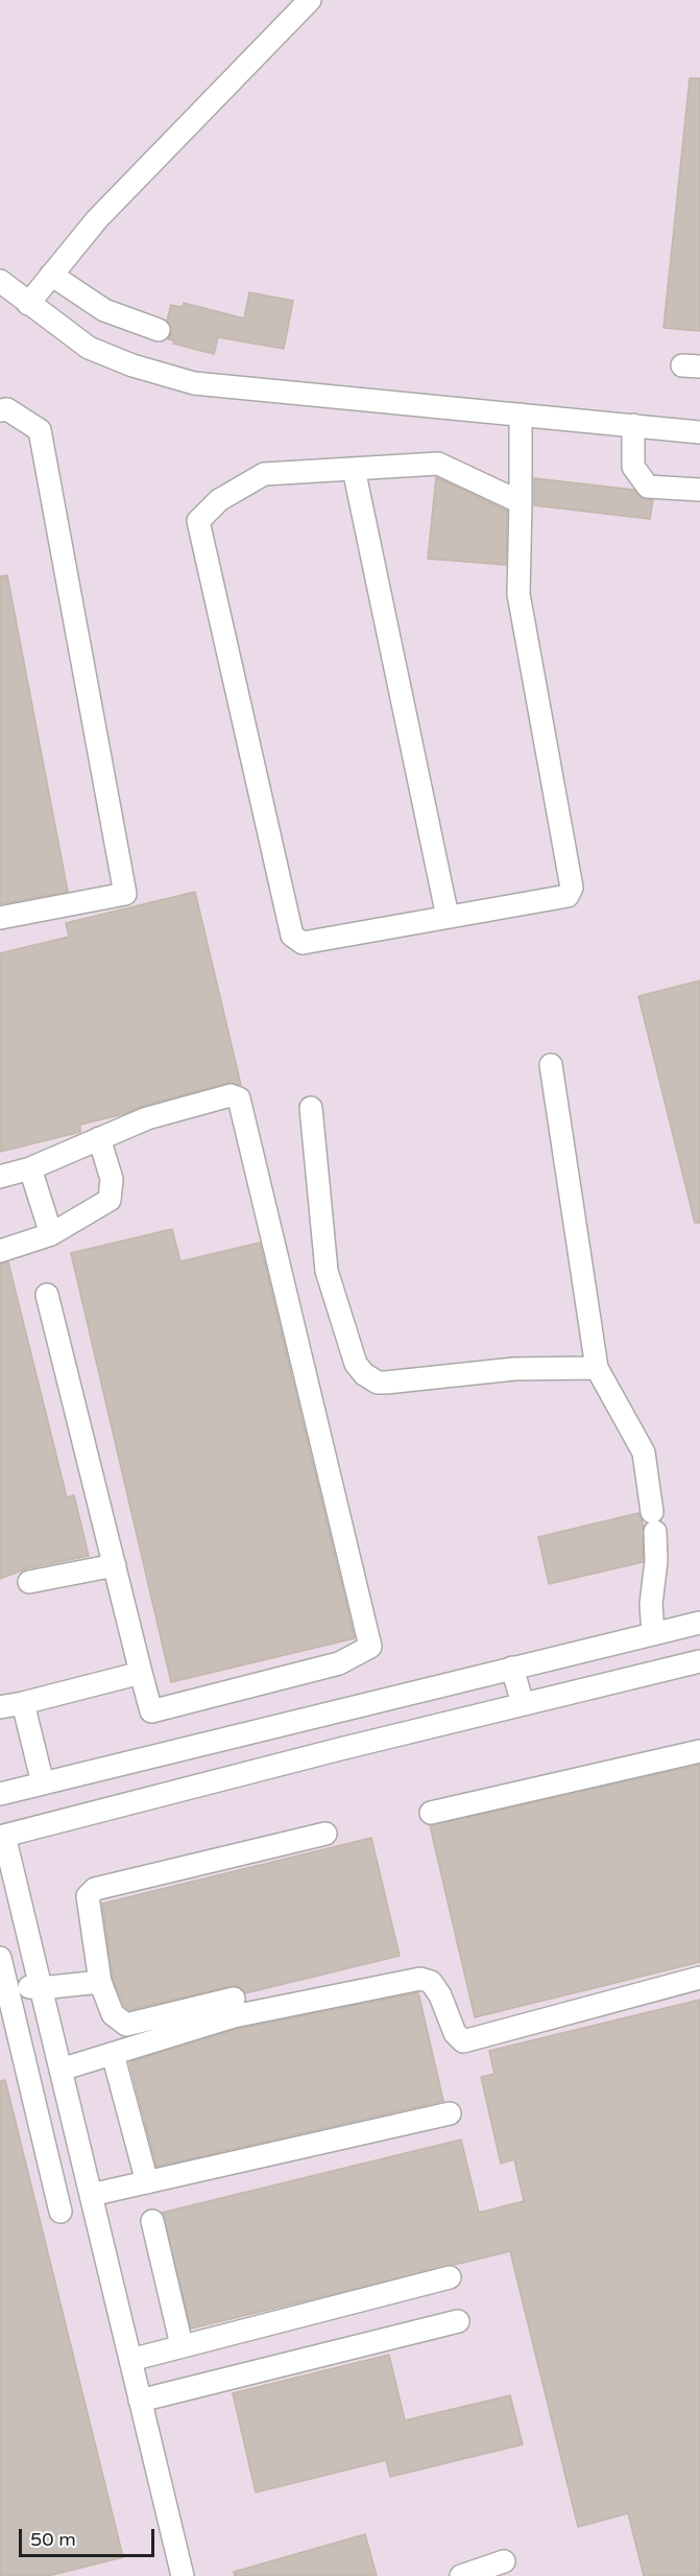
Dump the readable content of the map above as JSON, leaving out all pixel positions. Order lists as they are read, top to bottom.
{
  "scale_bar": "50 m"
}
